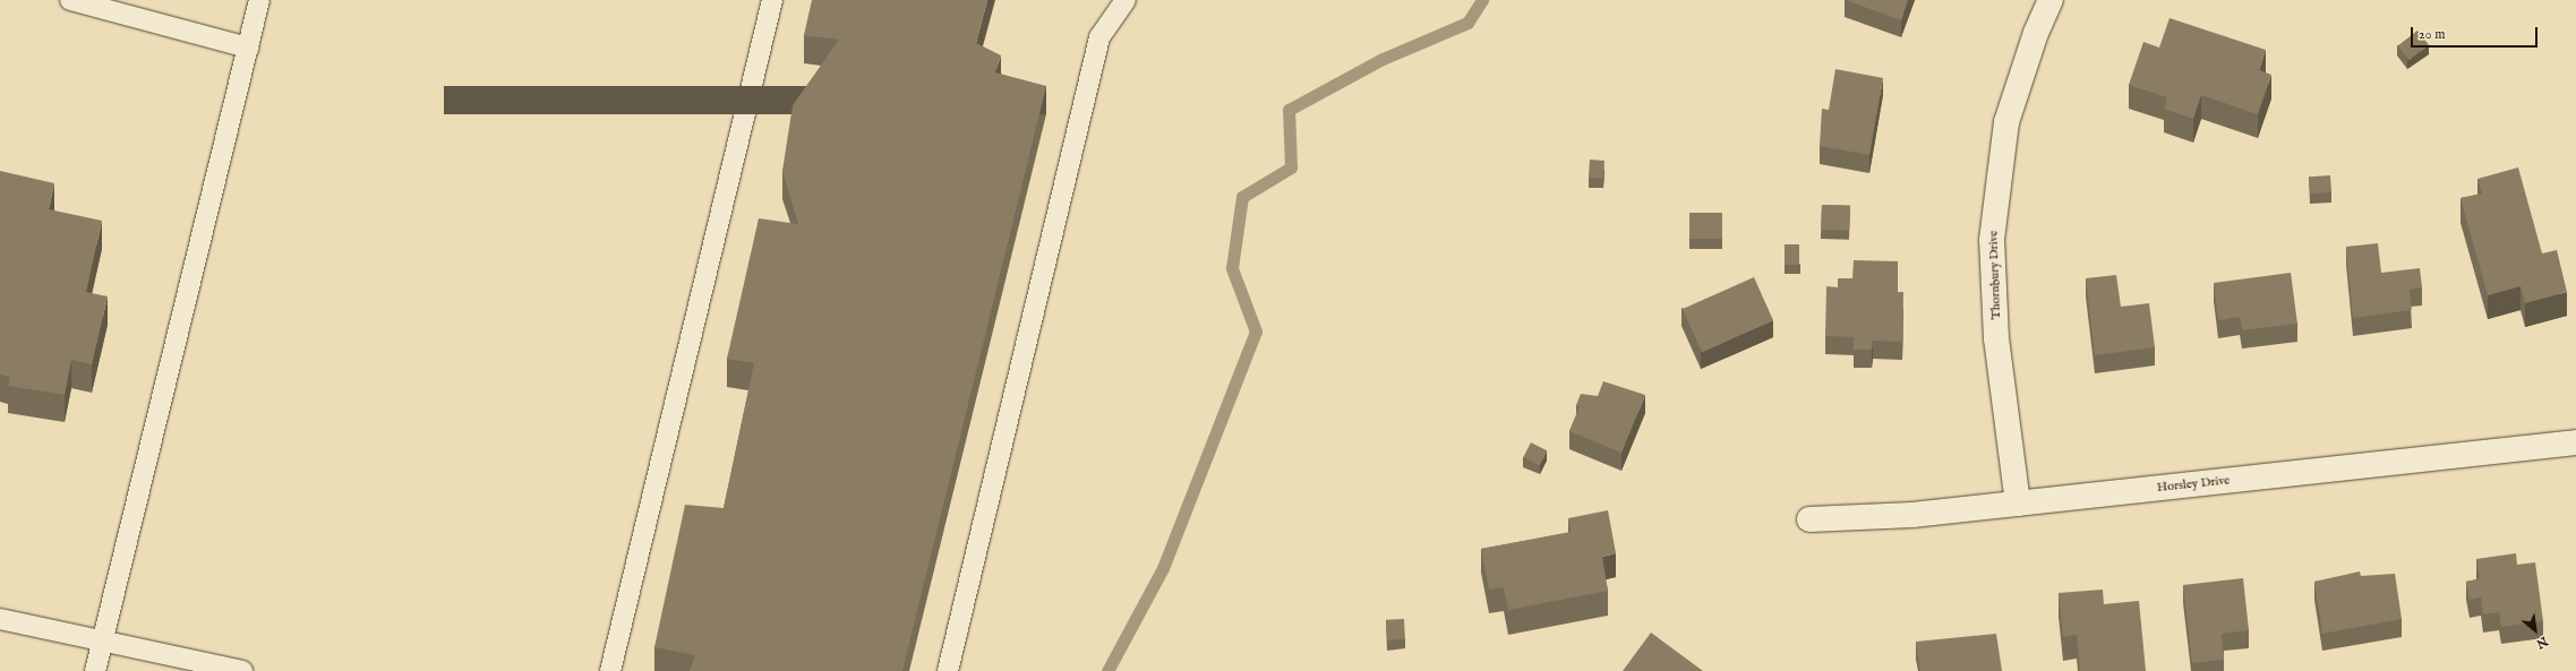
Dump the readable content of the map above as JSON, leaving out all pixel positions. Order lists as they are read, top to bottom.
{
  "streets": {
    "street": ["Thornbury Drive", "Horsley Drive"]
  },
  "crossings": [
    ["Thornbury Drive", "Horsley Drive"]
  ],
  "scale_bar": "20 m",
  "north": "bottom right"
}
